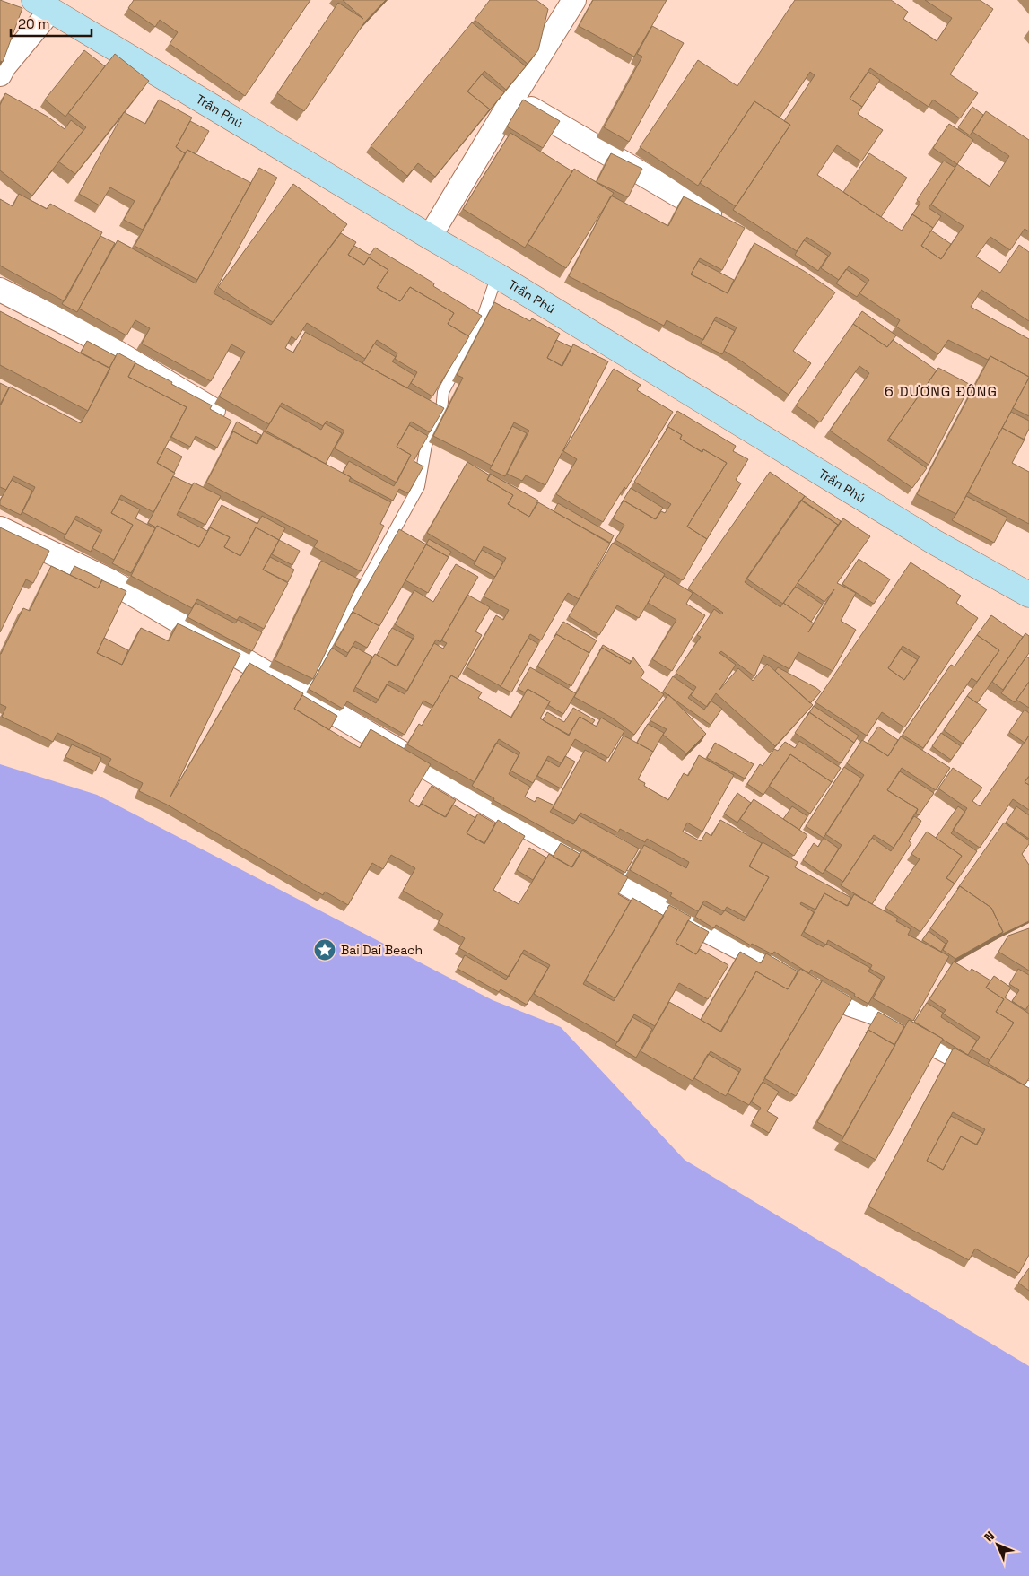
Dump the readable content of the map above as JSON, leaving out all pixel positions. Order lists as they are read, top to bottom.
{
  "streets": {
    "street": ["Trần Phú"]
  },
  "districts": ["6 DƯƠNG ĐÔNG"],
  "places": {
    "place": ["Bai Dai Beach"]
  },
  "scale_bar": "20 m",
  "north": "top left"
}
